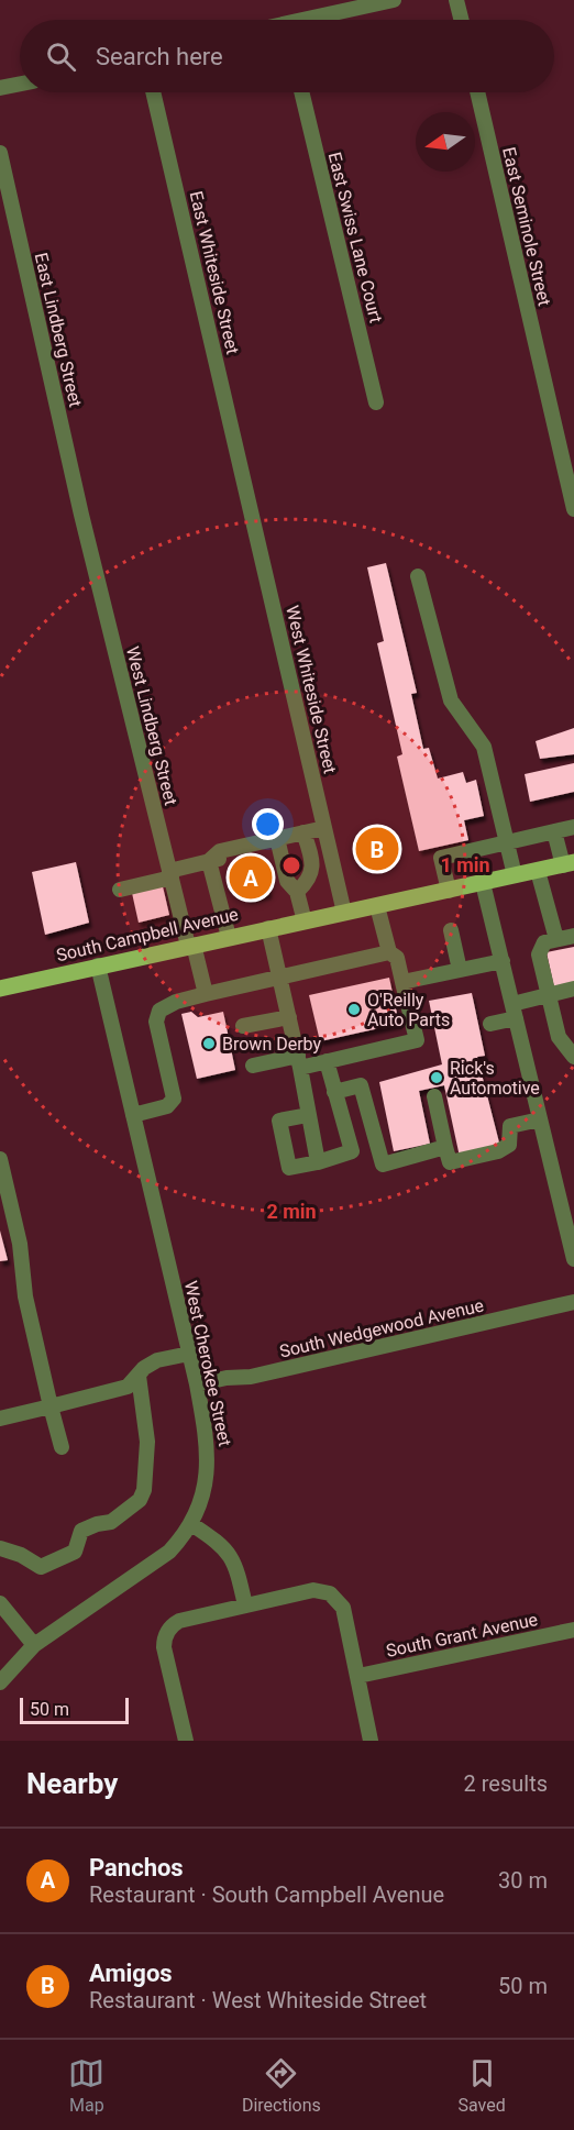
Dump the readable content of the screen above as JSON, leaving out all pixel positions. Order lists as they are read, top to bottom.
{
  "streets": {
    "main road": ["South Campbell Avenue"],
    "street": [
      "East Seminole Street",
      "East Swiss Lane Court",
      "East Whiteside Street",
      "East Lindberg Street",
      "West Whiteside Street",
      "West Lindberg Street",
      "South Wedgewood Avenue",
      "West Cherokee Street",
      "South Grant Avenue"
    ]
  },
  "crossings": [
    ["East Whiteside Street", "West Whiteside Street"],
    ["East Lindberg Street", "West Lindberg Street"],
    ["West Whiteside Street", "South Campbell Avenue"],
    ["West Lindberg Street", "South Campbell Avenue"],
    ["South Campbell Avenue", "West Cherokee Street"],
    ["South Wedgewood Avenue", "West Cherokee Street"]
  ],
  "places": ["O'Reilly Auto Parts", "Brown Derby", "Rick's Automotive"],
  "scale_bar": "50 m",
  "north": "left",
  "page": {
    "search": "Search here",
    "pins": ["B", "A"],
    "scale": "50 m",
    "heading": ["Nearby", "2 results"],
    "list": [
      {
        "mark": "A",
        "name": "Panchos",
        "note": "Restaurant · South Campbell Avenue",
        "value": "30 m"
      },
      {
        "mark": "B",
        "name": "Amigos",
        "note": "Restaurant · West Whiteside Street",
        "value": "50 m"
      }
    ],
    "nav": ["Map", "Directions", "Saved"]
  },
  "rings": ["1 min", "2 min"]
}
